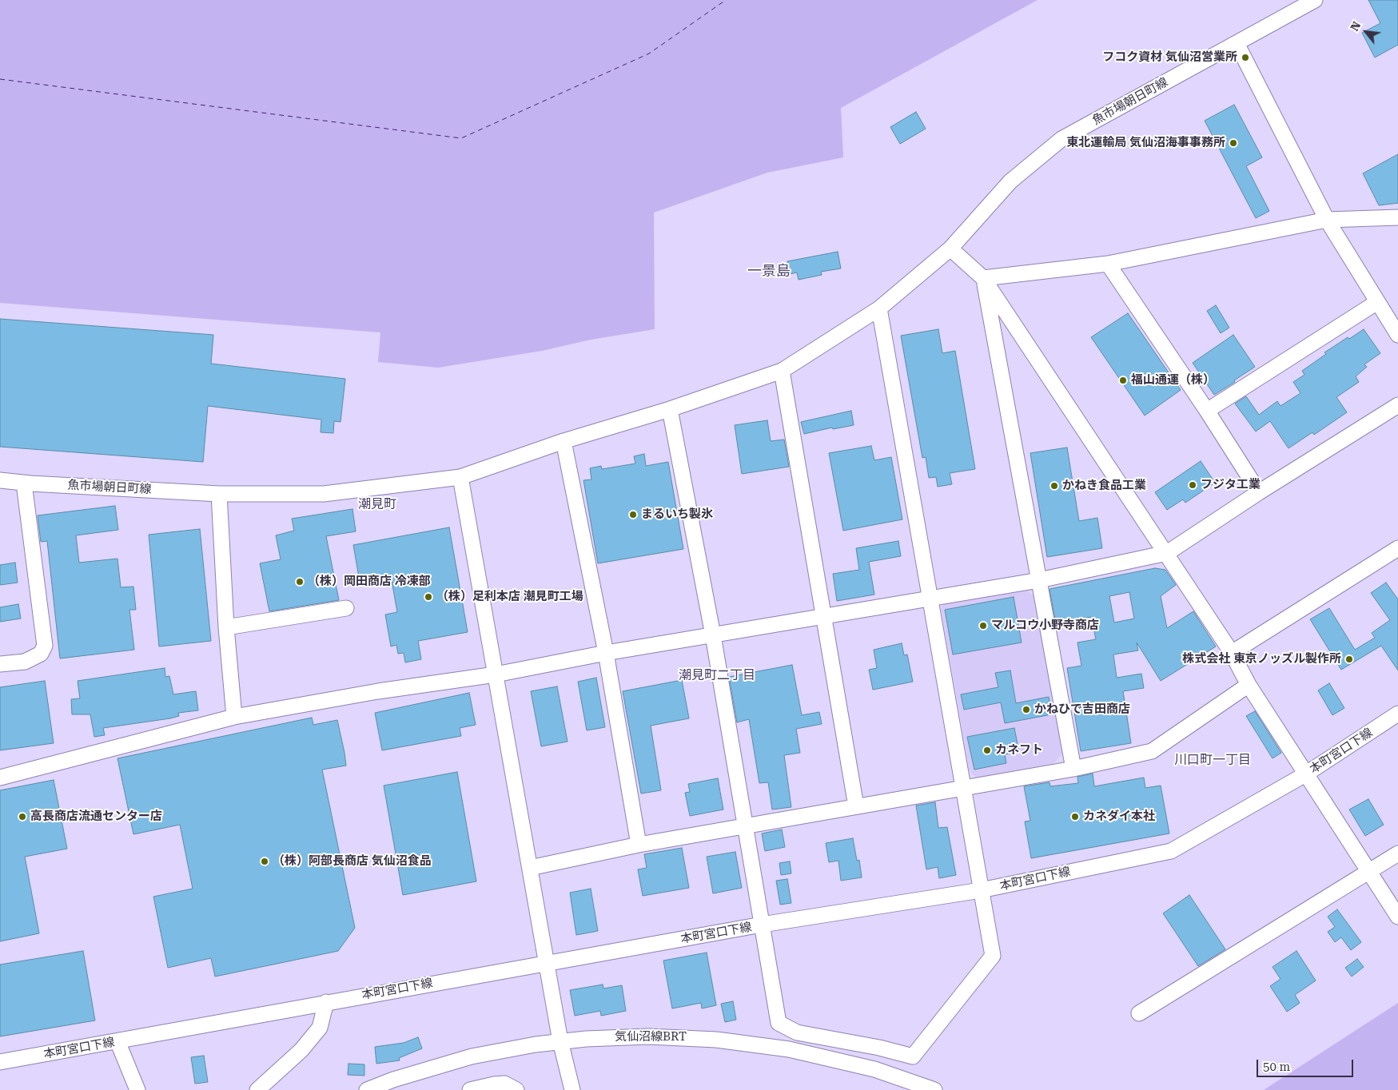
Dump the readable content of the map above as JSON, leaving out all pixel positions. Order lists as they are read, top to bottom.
{
  "streets": {
    "street": ["魚市場朝日町線", "本町宮口下線", "気仙沼線BRT"]
  },
  "districts": [
    "一景島",
    "潮見町",
    "潮見町二丁目",
    "川口町一丁目"
  ],
  "places": [
    "フコク資材 気仙沼営業所",
    "東北運輸局 気仙沼海事事務所",
    "福山通運（株）",
    "フジタ工業",
    "かねき食品工業",
    "まるいち製氷",
    "（株）岡田商店 冷凍部",
    "（株）足利本店 潮見町工場",
    "マルコウ小野寺商店",
    "株式会社 東京ノッズル製作所",
    "かねひで吉田商店",
    "カネフト",
    "高長商店流通センター店",
    "カネダイ本社",
    "（株）阿部長商店 気仙沼食品"
  ],
  "scale_bar": "50 m",
  "north": "top left"
}
